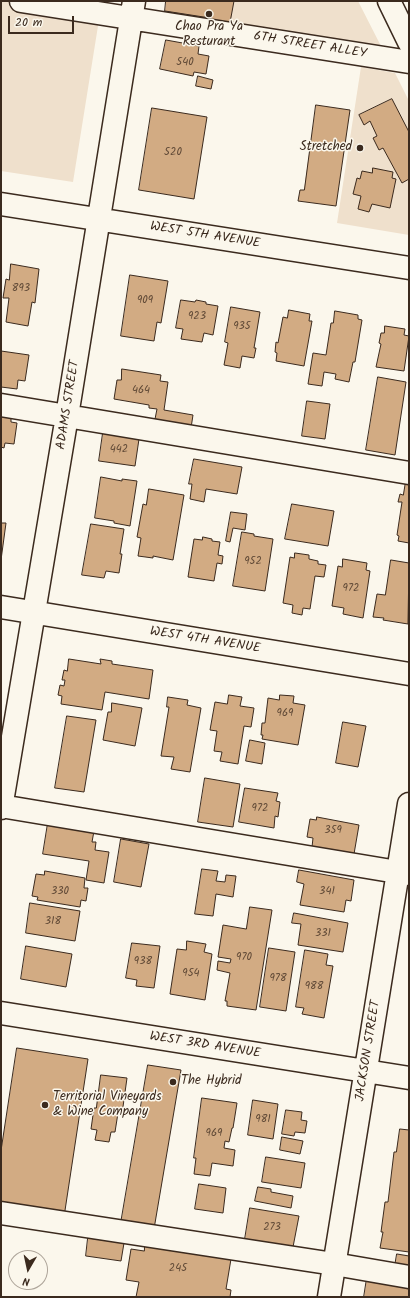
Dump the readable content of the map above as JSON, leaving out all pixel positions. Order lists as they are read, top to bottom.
{
  "streets": {
    "street": [
      "6TH STREET ALLEY",
      "WEST 5TH AVENUE",
      "ADAMS STREET",
      "WEST 4TH AVENUE",
      "WEST 3RD AVENUE",
      "JACKSON STREET"
    ]
  },
  "crossings": [
    ["6TH STREET ALLEY", "ADAMS STREET"],
    ["WEST 5TH AVENUE", "ADAMS STREET"],
    ["ADAMS STREET", "WEST 4TH AVENUE"],
    ["WEST 3RD AVENUE", "JACKSON STREET"]
  ],
  "places": [
    "Chao Pra Ya Resturant",
    "Stretched",
    "The Hybrid",
    "Territorial Vineyards & Wine Company"
  ],
  "house_numbers": [
    "540",
    "520",
    "893",
    "909",
    "923",
    "935",
    "464",
    "442",
    "952",
    "972",
    "969",
    "972",
    "359",
    "330",
    "341",
    "318",
    "331",
    "970",
    "938",
    "954",
    "978",
    "988",
    "981",
    "969",
    "273",
    "245"
  ],
  "scale_bar": "20 m",
  "north": "bottom"
}
